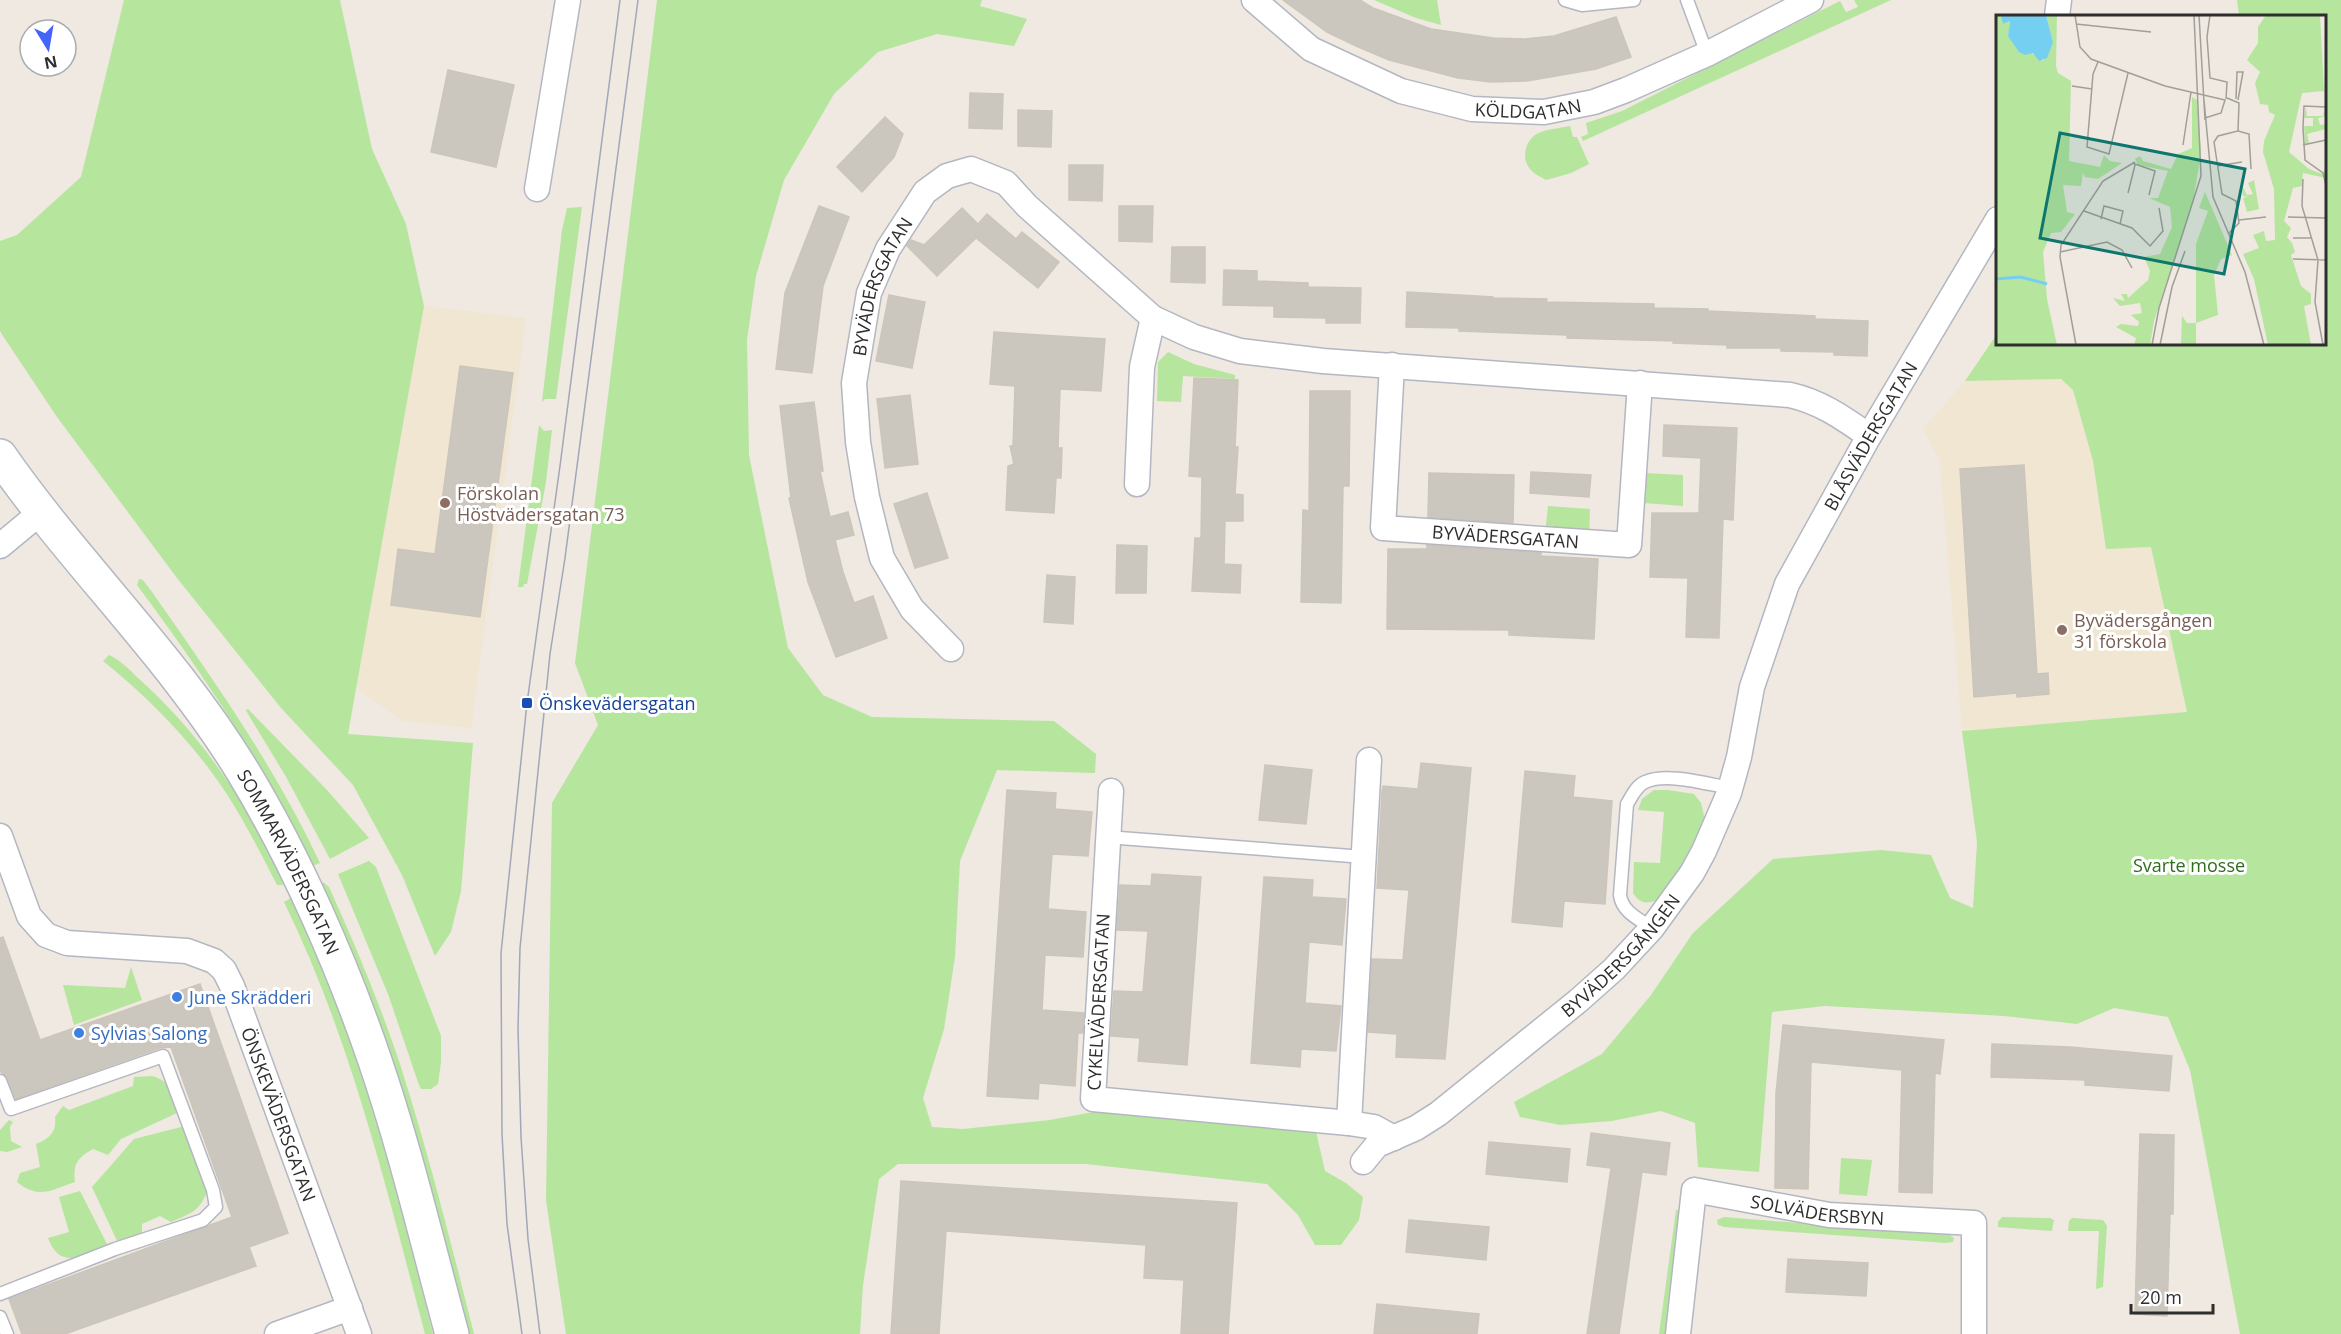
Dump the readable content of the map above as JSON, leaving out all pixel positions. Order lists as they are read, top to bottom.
{
  "streets": {
    "street": [
      "KÖLDGATAN",
      "BYVÄDERSGATAN",
      "BLÅSVÄDERSGATAN",
      "SOMMARVÄDERSGATAN",
      "BYVÄDERSGÅNGEN",
      "CYKELVÄDERSGATAN",
      "ÖNSKEVÄDERSGATAN",
      "SOLVÄDERSBYN"
    ]
  },
  "crossings": [
    ["BYVÄDERSGATAN", "BLÅSVÄDERSGATAN"],
    ["BLÅSVÄDERSGATAN", "BYVÄDERSGÅNGEN"],
    ["BYVÄDERSGÅNGEN", "CYKELVÄDERSGATAN"]
  ],
  "parks": ["Svarte mosse"],
  "places": {
    "other": [
      "Förskolan Höstvädersgatan 73",
      "Byvädersgången 31 förskola",
      "June Skrädderi",
      "Sylvias Salong"
    ],
    "transit": ["Önskevädersgatan"]
  },
  "scale_bar": "20 m",
  "north": "bottom"
}
